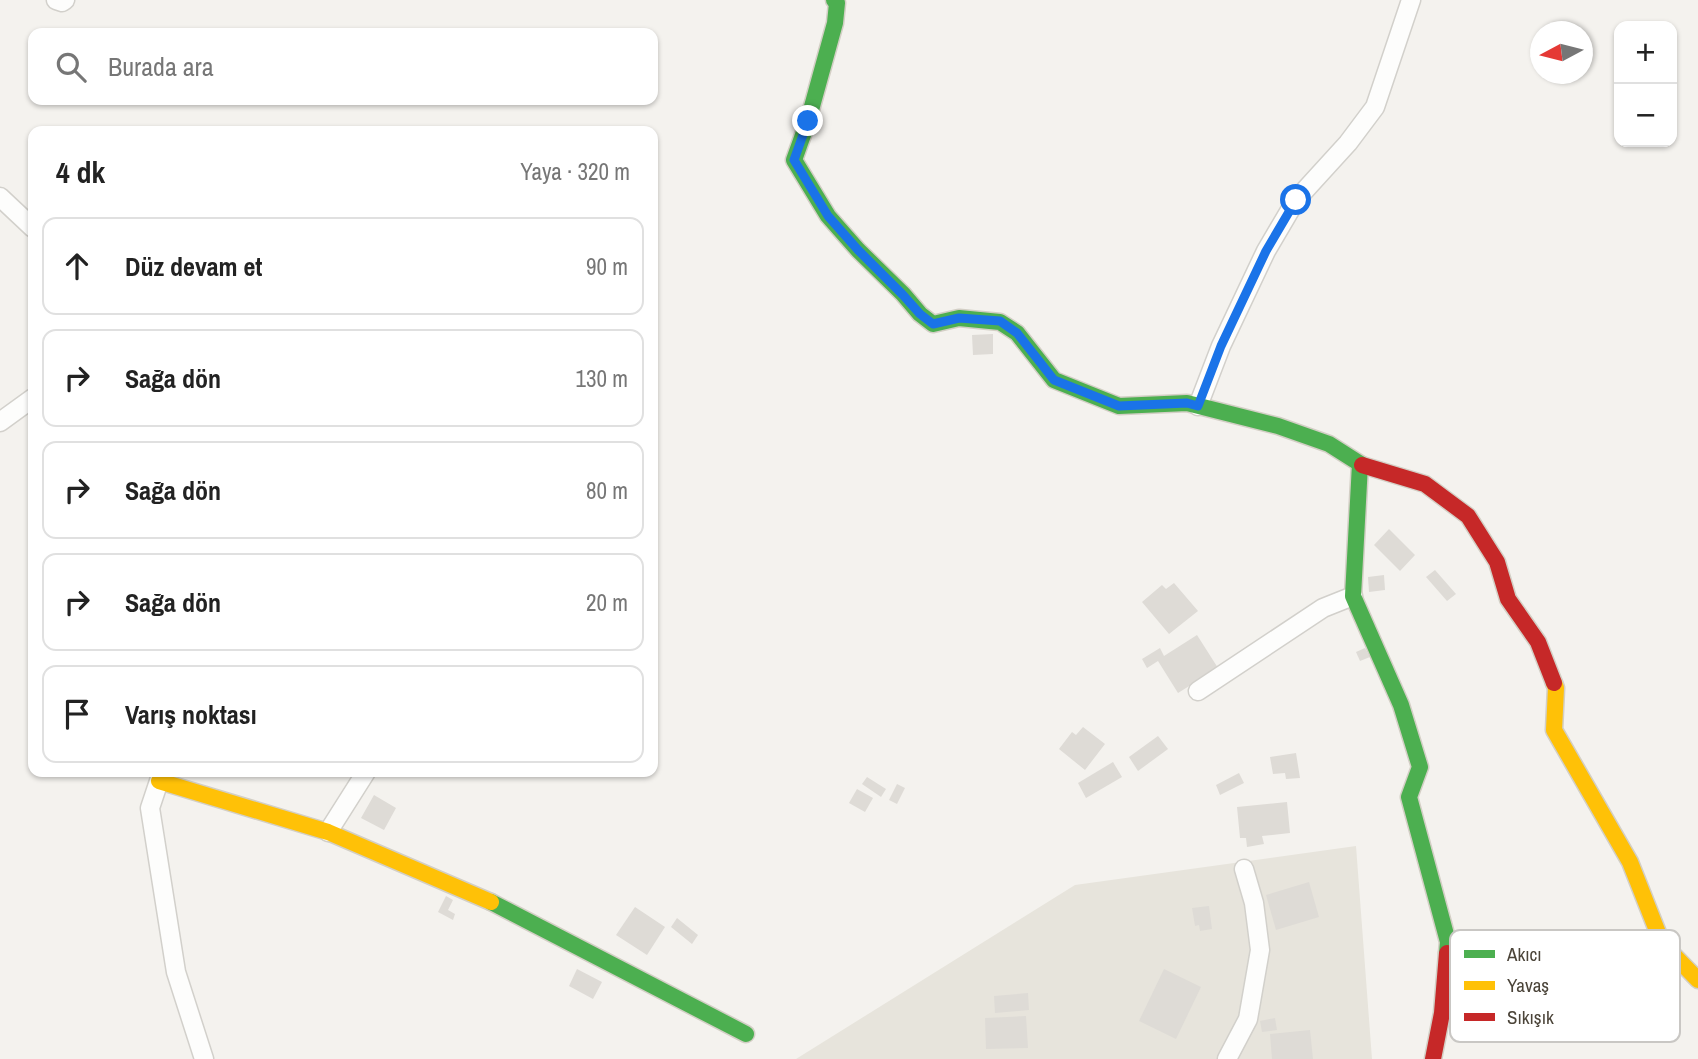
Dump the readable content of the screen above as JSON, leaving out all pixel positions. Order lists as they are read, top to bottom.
{
  "legend": ["Akıcı", "Yavaş", "Sıkışık"],
  "north": "left",
  "page": {
    "map_buttons": ["+", "−"],
    "search": "Burada ara",
    "heading": ["4 dk", "Yaya · 320 m"],
    "list": [
      ["Düz devam et", "90 m"],
      ["Sağa dön", "130 m"],
      ["Sağa dön", "80 m"],
      ["Sağa dön", "20 m"],
      "Varış noktası"
    ]
  }
}
